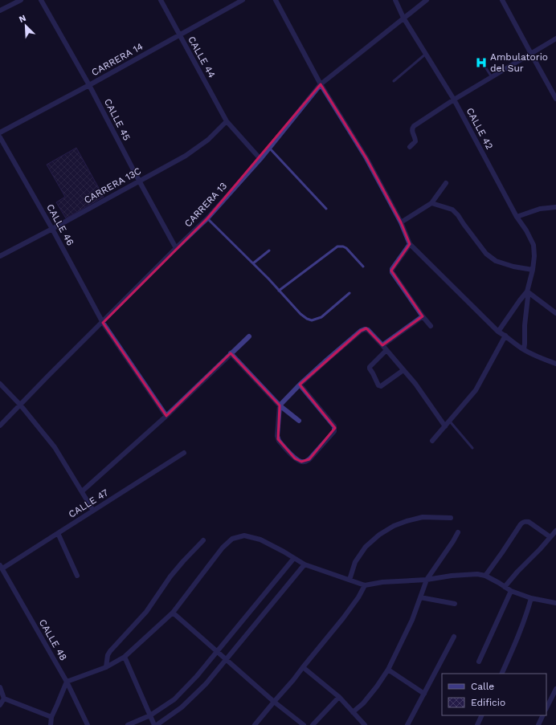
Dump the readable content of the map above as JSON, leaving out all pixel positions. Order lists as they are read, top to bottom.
{
  "streets": {
    "street": [
      "CALLE 44",
      "CARRERA 14",
      "CALLE 45",
      "CALLE 42",
      "CARRERA 13C",
      "CARRERA 13",
      "CALLE 46",
      "CALLE 47",
      "CALLE 48"
    ]
  },
  "crossings": [
    ["CALLE 44", "CARRERA 14"],
    ["CALLE 44", "CARRERA 13C"],
    ["CALLE 44", "CARRERA 13"],
    ["CARRERA 14", "CALLE 45"],
    ["CALLE 45", "CARRERA 13C"],
    ["CALLE 45", "CARRERA 13"],
    ["CALLE 42", "CARRERA 13"],
    ["CARRERA 13C", "CALLE 46"],
    ["CARRERA 13", "CALLE 46"],
    ["CALLE 47", "CALLE 48"]
  ],
  "places": {
    "hospital": ["Ambulatorio del Sur"]
  },
  "legend": ["Calle", "Edificio"],
  "north": "top left"
}
